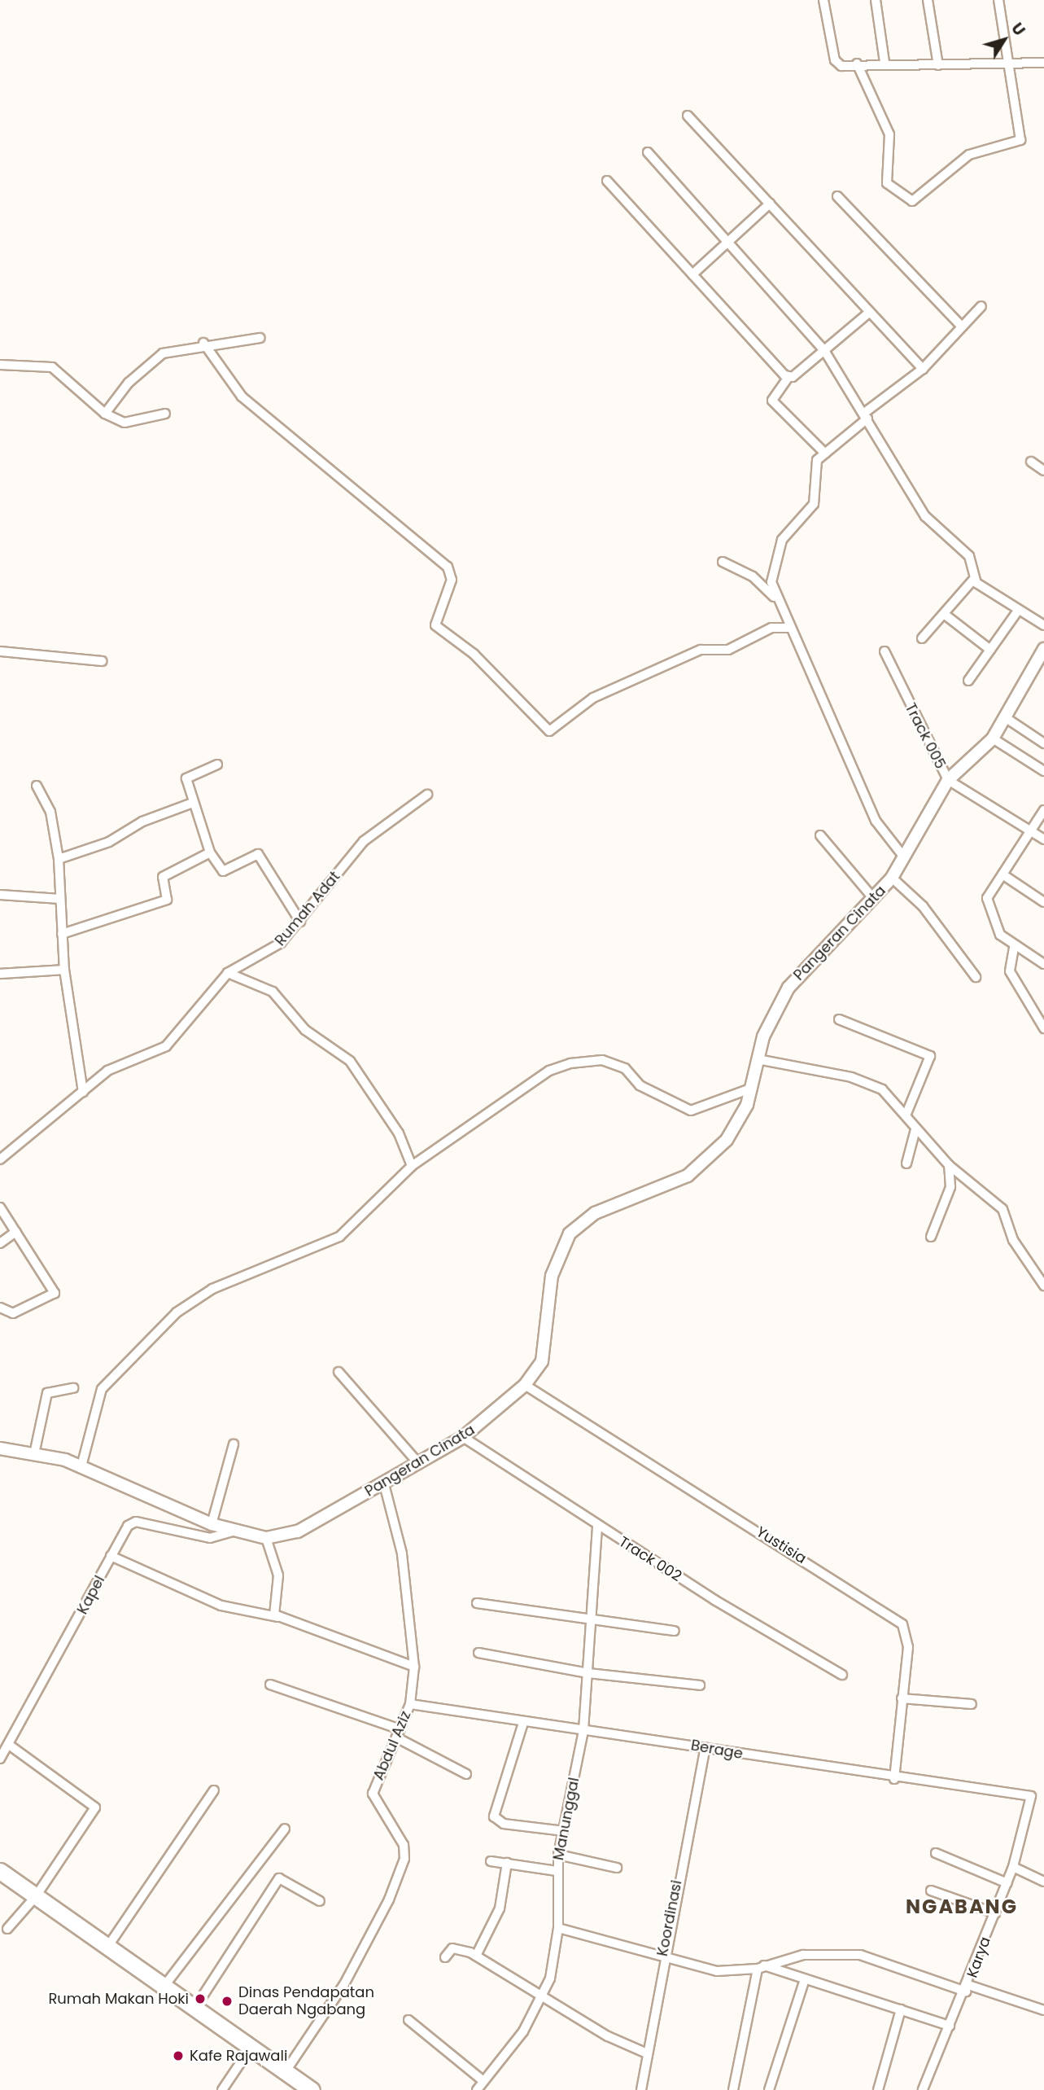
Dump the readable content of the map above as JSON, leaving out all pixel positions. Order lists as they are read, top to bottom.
{
  "streets": {
    "street": [
      "Track 005",
      "Rumah Adat",
      "Pangeran Cinata",
      "Yustisia",
      "Track 002",
      "Kapel",
      "Abdul Aziz",
      "Berage",
      "Manunggal",
      "Koordinasi",
      "Karya"
    ]
  },
  "crossings": [
    ["Track 005", "Pangeran Cinata"],
    ["Pangeran Cinata", "Yustisia"],
    ["Pangeran Cinata", "Track 002"],
    ["Pangeran Cinata", "Kapel"],
    ["Pangeran Cinata", "Abdul Aziz"],
    ["Yustisia", "Berage"],
    ["Track 002", "Manunggal"],
    ["Abdul Aziz", "Berage"],
    ["Berage", "Manunggal"],
    ["Berage", "Koordinasi"],
    ["Berage", "Karya"]
  ],
  "districts": ["NGABANG"],
  "places": ["Rumah Makan Hoki", "Dinas Pendapatan Daerah Ngabang", "Kafe Rajawali"],
  "north": "top right"
}
